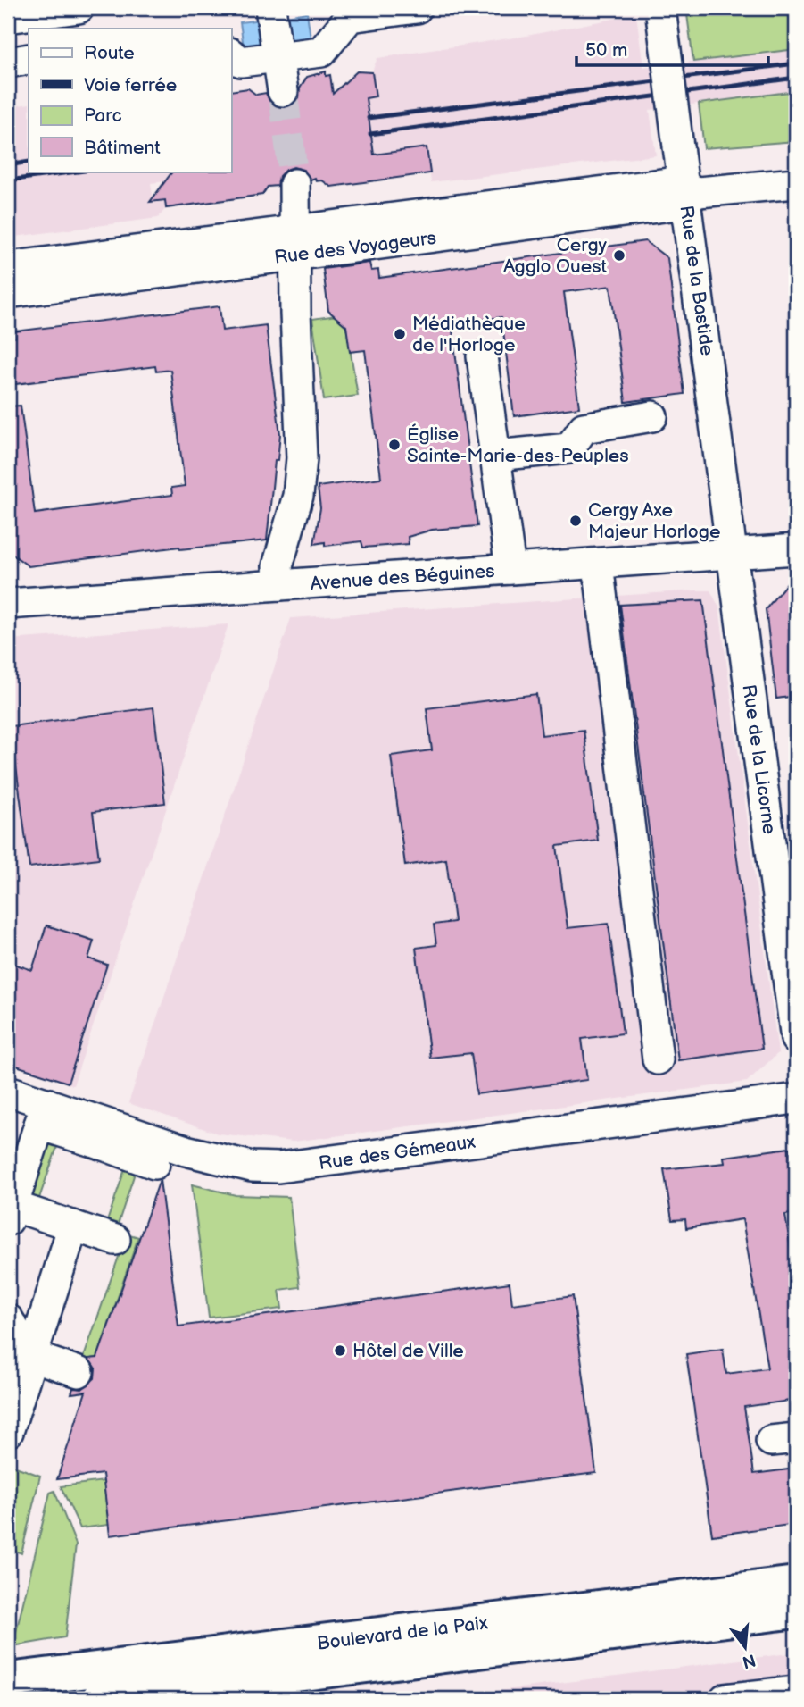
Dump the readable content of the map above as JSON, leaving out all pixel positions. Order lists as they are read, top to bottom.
{
  "streets": {
    "main road": ["Boulevard de la Paix"],
    "street": [
      "Rue des Voyageurs",
      "Rue de la Bastide",
      "Avenue des Béguines",
      "Rue de la Licorne",
      "Rue des Gémeaux"
    ]
  },
  "crossings": [
    ["Rue des Voyageurs", "Rue de la Bastide"],
    ["Rue de la Bastide", "Avenue des Béguines"],
    ["Rue de la Bastide", "Rue de la Licorne"],
    ["Avenue des Béguines", "Rue de la Licorne"]
  ],
  "places": [
    "Cergy Agglo Ouest",
    "Médiathèque de l'Horloge",
    "Église Sainte-Marie-des-Peuples",
    "Cergy Axe Majeur Horloge",
    "Hôtel de Ville"
  ],
  "legend": [
    "Route",
    "Voie ferrée",
    "Parc",
    "Bâtiment"
  ],
  "scale_bar": "50 m",
  "north": "bottom"
}
